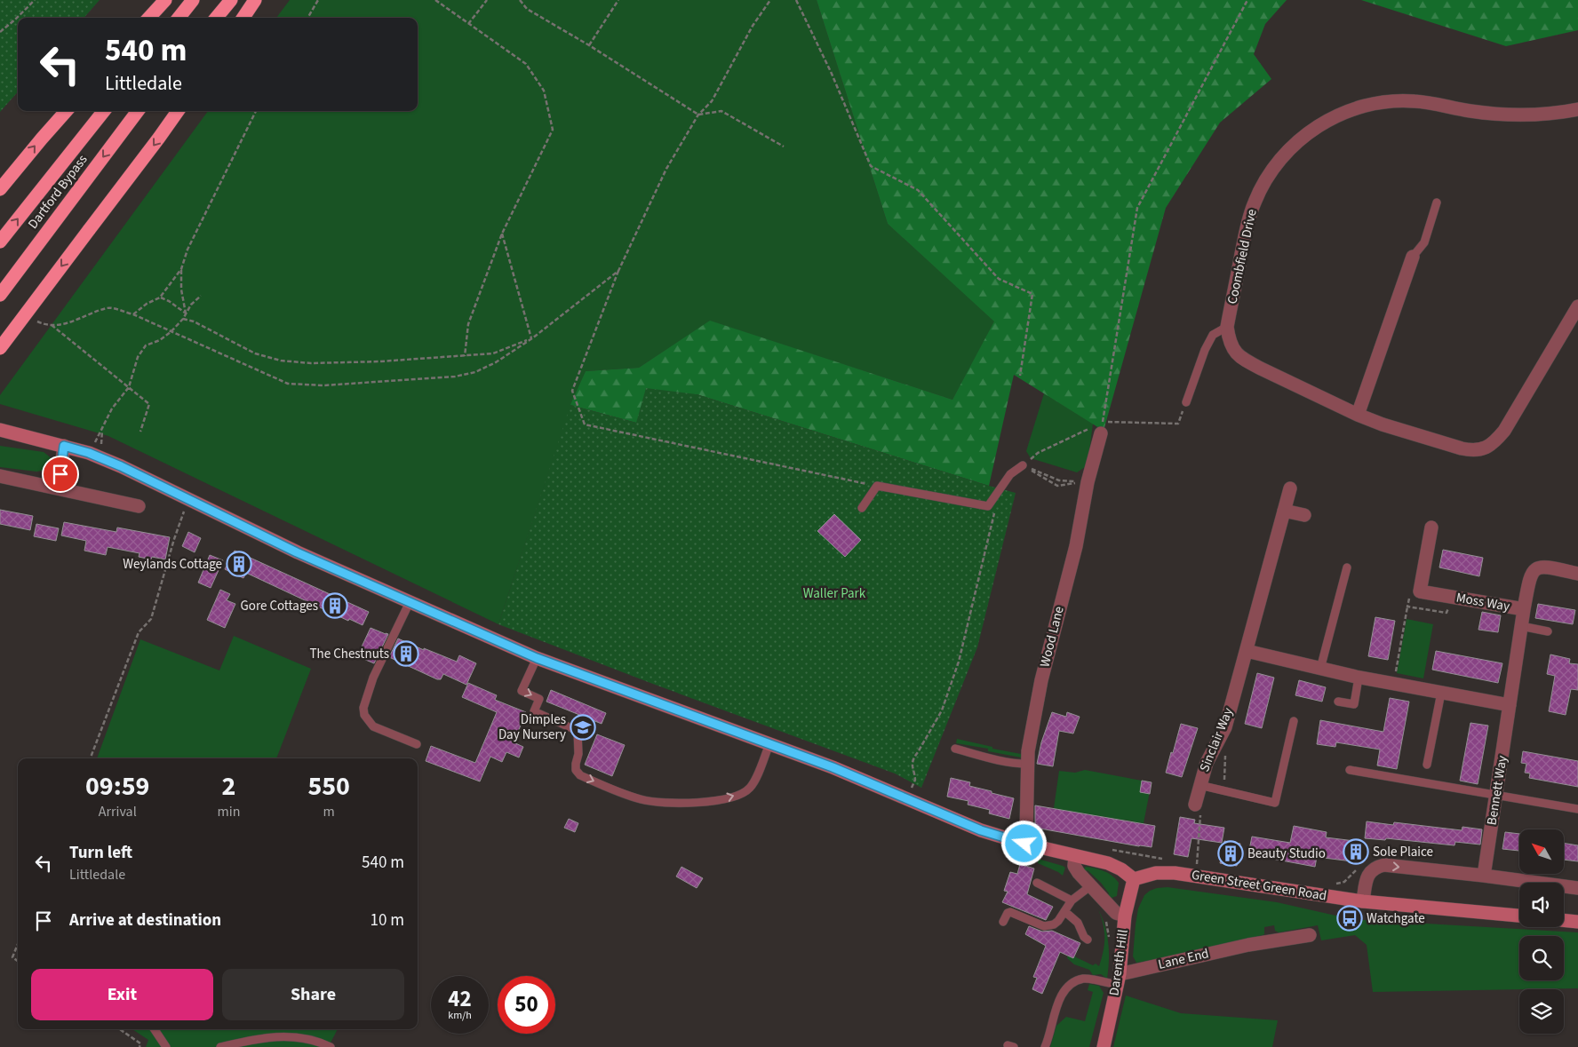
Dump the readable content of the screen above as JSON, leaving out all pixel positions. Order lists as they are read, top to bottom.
{
  "streets": {
    "highway": ["Dartford Bypass"],
    "main road": ["Green Street Green Road", "Darenth Hill"],
    "street": [
      "Coombfield Drive",
      "Moss Way",
      "Wood Lane",
      "Sinclair Way",
      "Bennett Way",
      "Lane End"
    ]
  },
  "crossings": [
    ["Moss Way", "Bennett Way"],
    ["Green Street Green Road", "Darenth Hill"],
    ["Lane End", "Darenth Hill"]
  ],
  "parks": ["Waller Park"],
  "places": {
    "building": [
      "Weylands Cottage",
      "Gore Cottages",
      "The Chestnuts",
      "Sole Plaice",
      "Beauty Studio"
    ],
    "school or university": ["Dimples Day Nursery"],
    "bus stop": ["Watchgate"]
  },
  "north": "top left",
  "page": {
    "turn": ["540 m", "Littledale"],
    "eta": [
      "09:59",
      "Arrival",
      "2",
      "min",
      "550",
      "m"
    ],
    "list": [
      {
        "name": "Turn left",
        "note": "Littledale",
        "value": "540 m"
      },
      {
        "name": "Arrive at destination",
        "value": "10 m"
      }
    ],
    "buttons": ["Exit", "Share"],
    "speed": "42 km/h",
    "limit": "50"
  }
}
